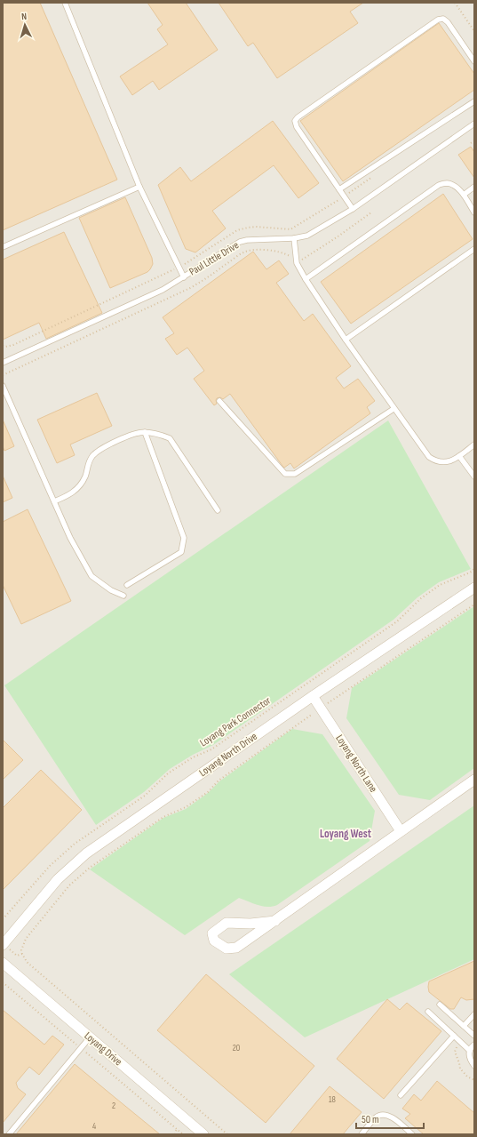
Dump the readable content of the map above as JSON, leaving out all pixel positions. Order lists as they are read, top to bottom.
{
  "streets": {
    "street": ["Loyang North Drive", "Loyang North Lane", "Loyang Drive"],
    "lane": ["Paul Little Drive"],
    "path": ["Loyang Park Connector"]
  },
  "crossings": [
    ["Loyang North Drive", "Loyang North Lane"]
  ],
  "districts": ["Loyang West"],
  "house_numbers": [
    "20",
    "18",
    "2",
    "4"
  ],
  "scale_bar": "50 m",
  "north": "top"
}
